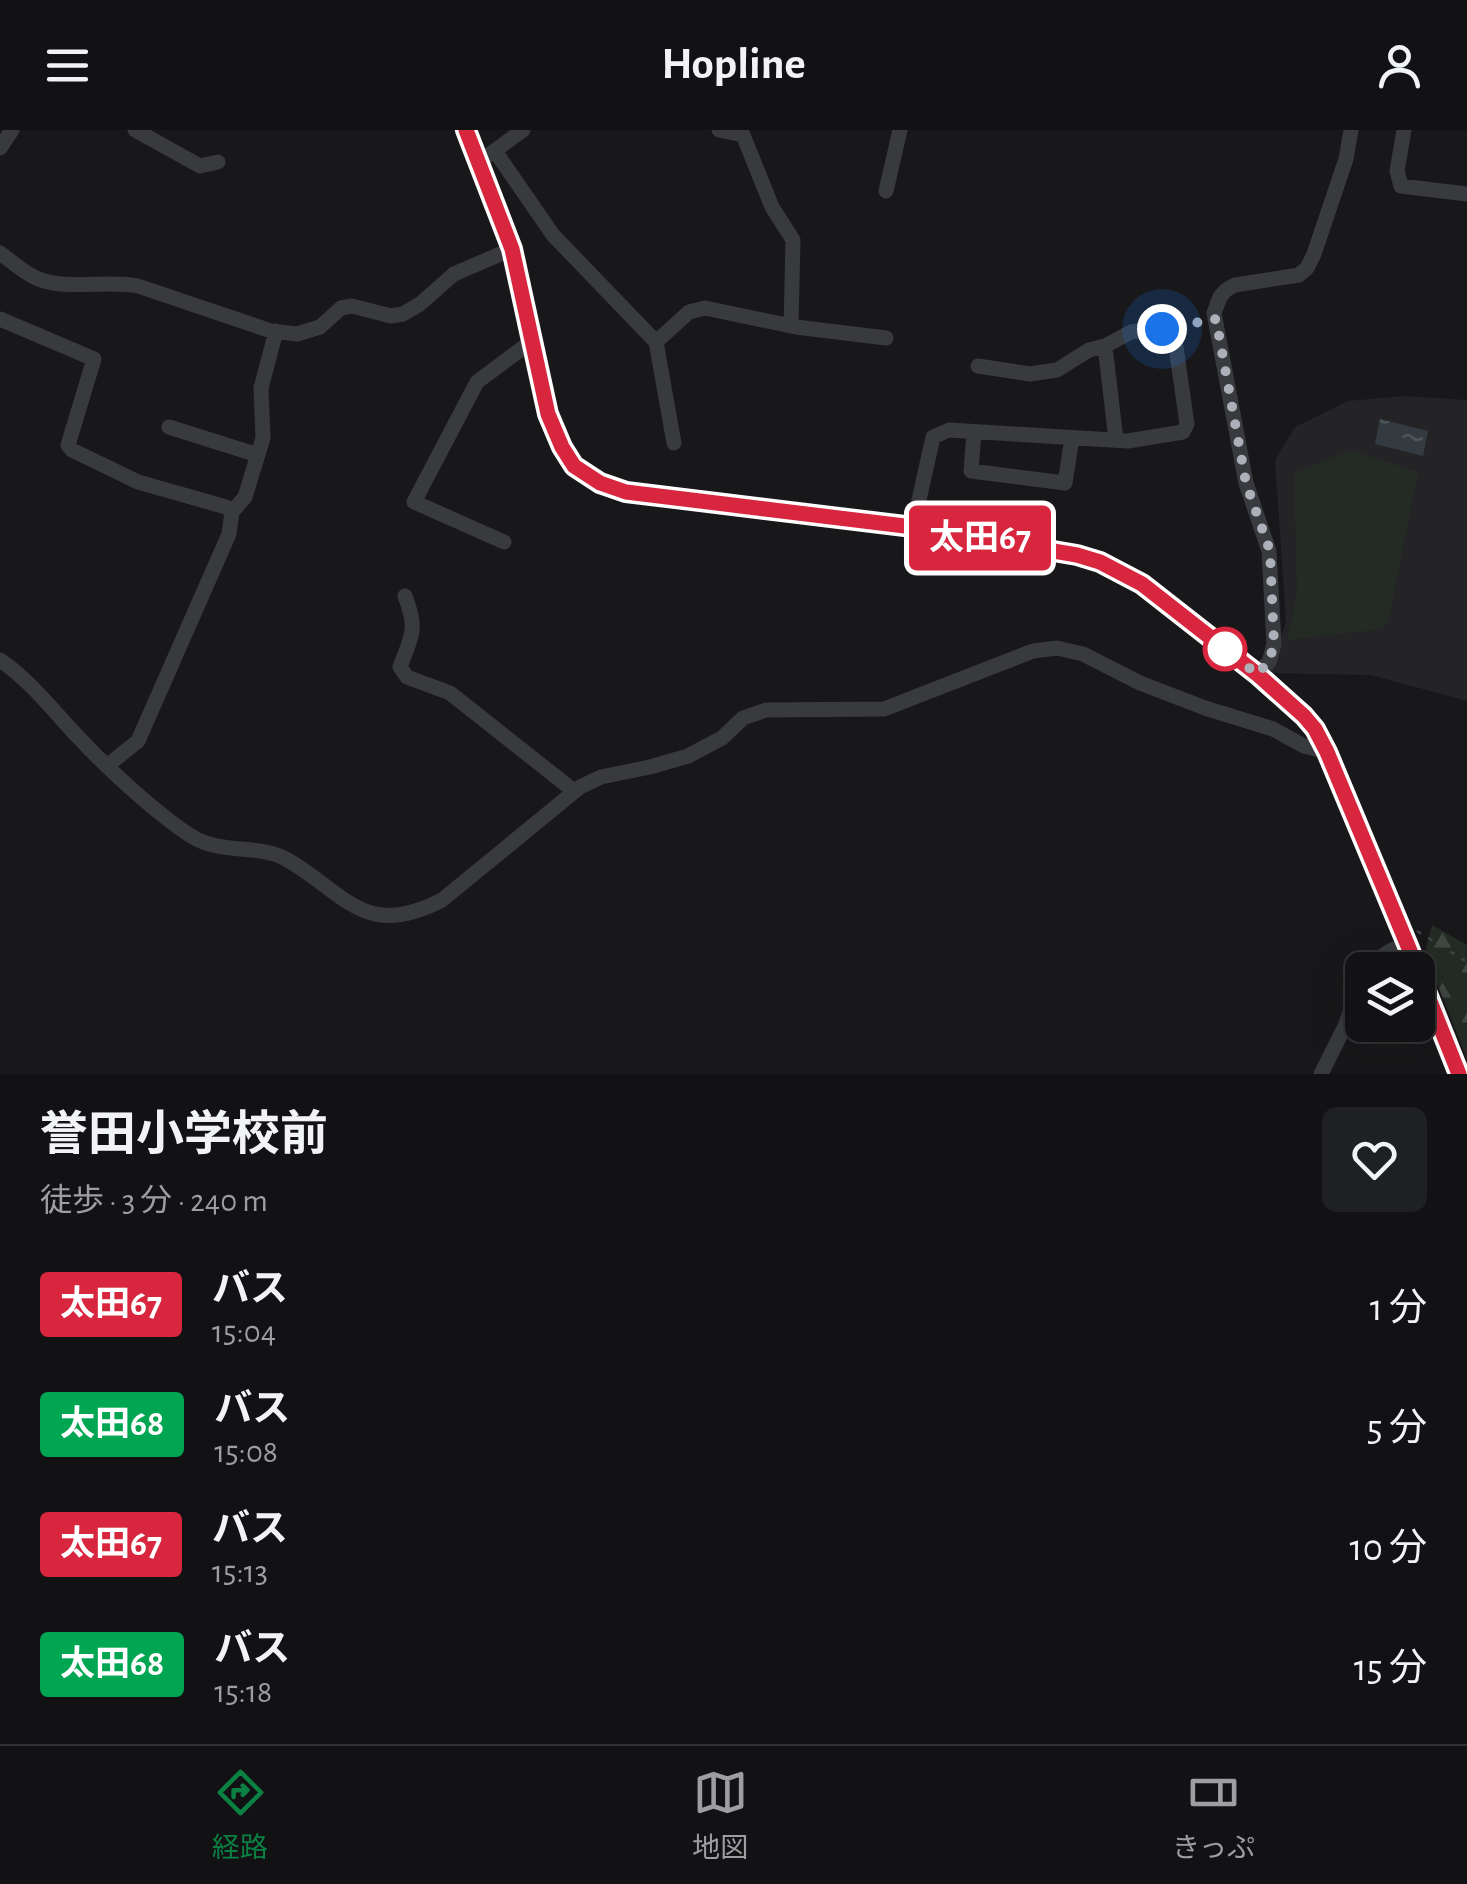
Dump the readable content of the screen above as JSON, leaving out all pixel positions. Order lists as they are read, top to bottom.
{
  "lines": ["bus line 太田67"],
  "page": {
    "header": "Hopline",
    "on_map": "太田67",
    "heading": ["誉田小学校前", "徒歩 · 3 分 · 240 m"],
    "list": [
      {
        "mark": "太田67",
        "name": "バス",
        "note": "15:04",
        "value": "1 分"
      },
      {
        "mark": "太田68",
        "name": "バス",
        "note": "15:08",
        "value": "5 分"
      },
      {
        "mark": "太田67",
        "name": "バス",
        "note": "15:13",
        "value": "10 分"
      },
      {
        "mark": "太田68",
        "name": "バス",
        "note": "15:18",
        "value": "15 分"
      }
    ],
    "tabs": ["経路", "地図", "きっぷ"]
  }
}
